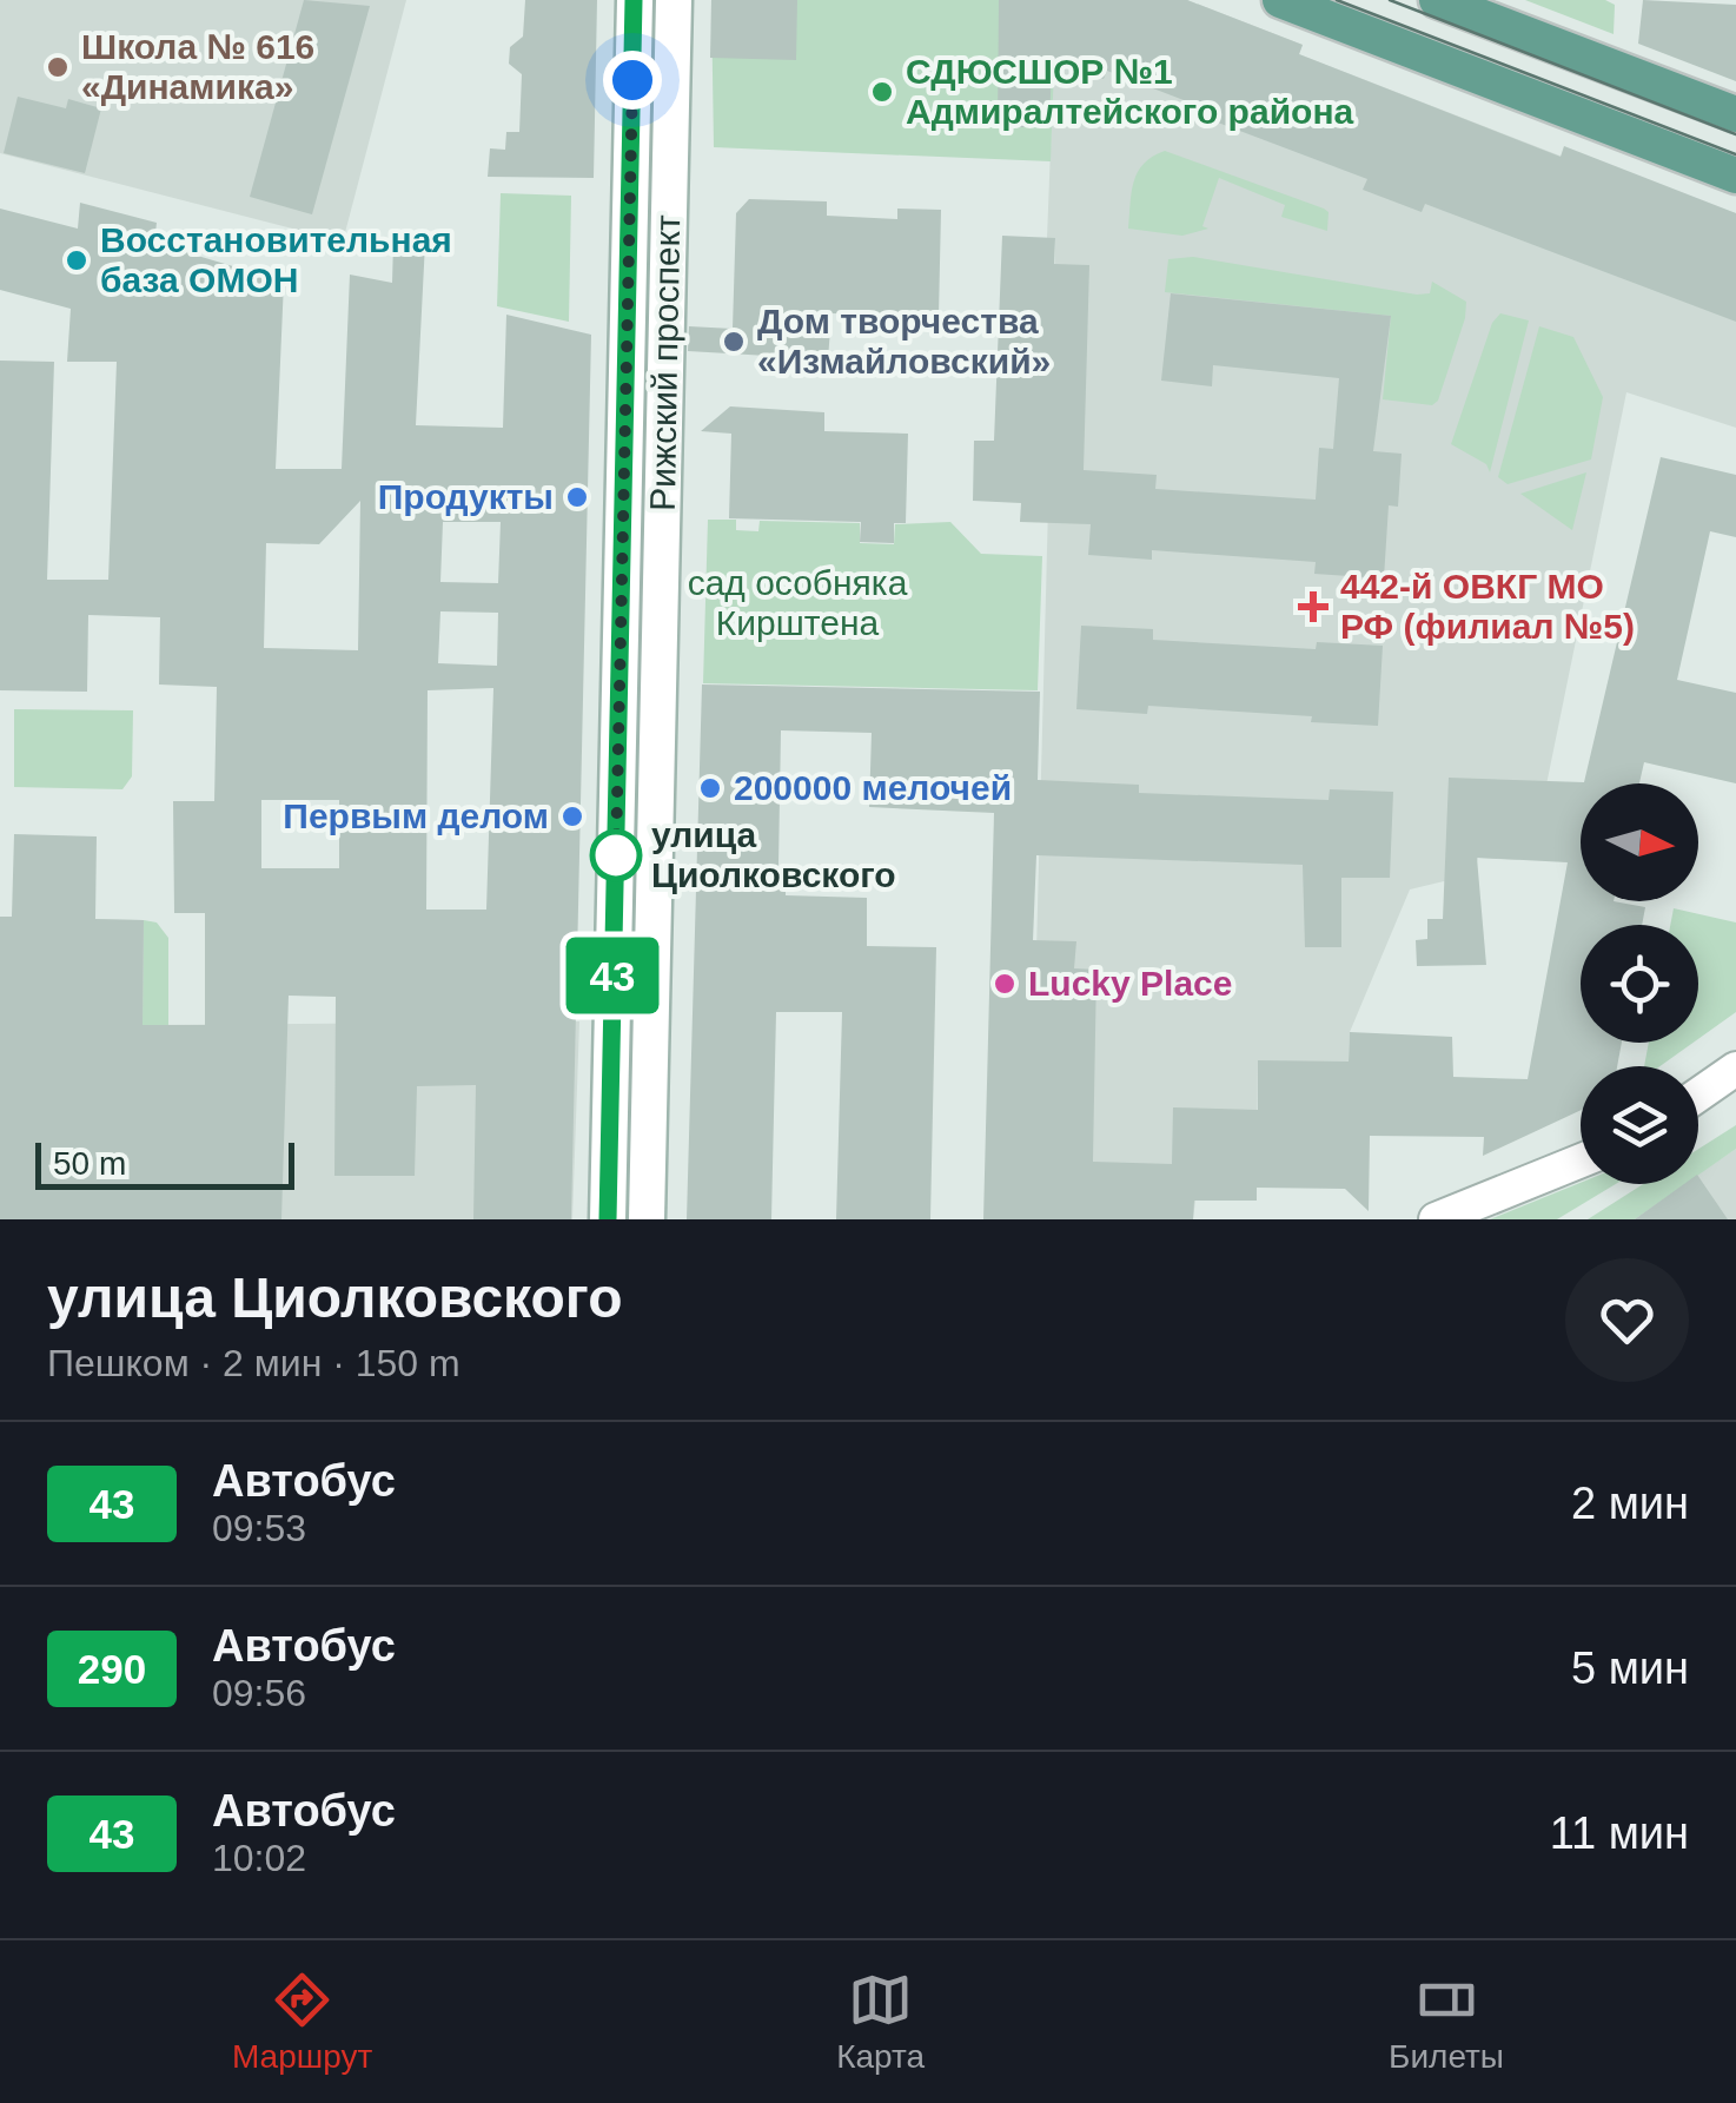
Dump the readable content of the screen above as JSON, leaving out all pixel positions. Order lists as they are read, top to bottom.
{
  "streets": {
    "main road": ["Рижский проспект"]
  },
  "parks": ["сад особняка Кирштена"],
  "places": {
    "other": [
      "Школа № 616 «Динамика»",
      "СДЮСШОР №1 Адмиралтейского района",
      "Восстановительная база ОМОН",
      "Дом творчества «Измайловский»",
      "Продукты",
      "200000 мелочей",
      "Первым делом",
      "улица Циолковского",
      "Lucky Place"
    ],
    "health": ["442-й ОВКГ МО РФ (филиал №5)"]
  },
  "lines": ["bus line 43"],
  "scale_bar": "50 m",
  "north": "right",
  "page": {
    "on_map": "43",
    "scale": "50 m",
    "heading": ["улица Циолковского", "Пешком · 2 мин · 150 m"],
    "list": [
      {
        "mark": "43",
        "name": "Автобус",
        "note": "09:53",
        "value": "2 мин"
      },
      {
        "mark": "290",
        "name": "Автобус",
        "note": "09:56",
        "value": "5 мин"
      },
      {
        "mark": "43",
        "name": "Автобус",
        "note": "10:02",
        "value": "11 мин"
      }
    ],
    "tabs": ["Маршрут", "Карта", "Билеты"]
  }
}
